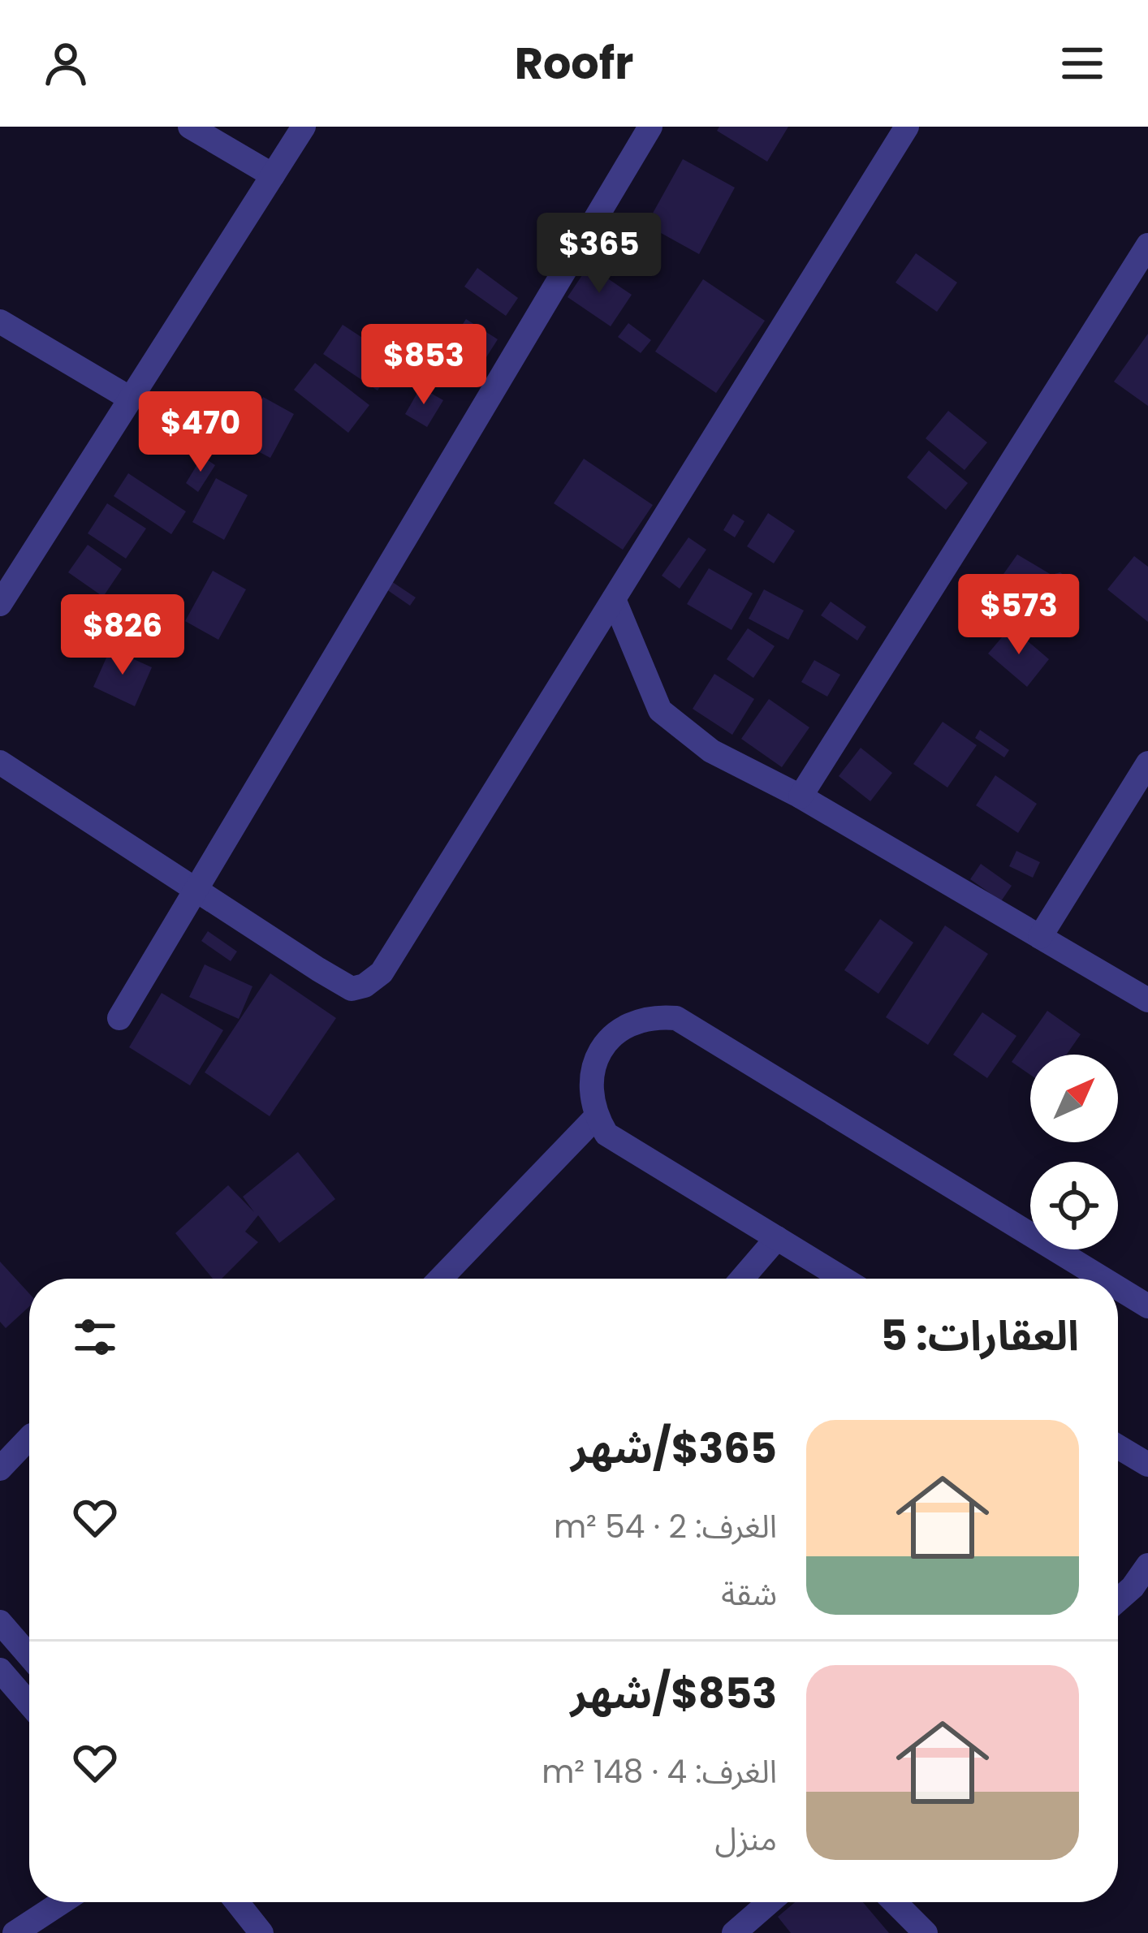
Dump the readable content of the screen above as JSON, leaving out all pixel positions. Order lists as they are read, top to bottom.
{
  "north": "top right",
  "page": {
    "header": "Roofr",
    "price": [
      "$365",
      "$853",
      "$470",
      "$573",
      "$826"
    ],
    "heading": "العقارات: 5",
    "list": [
      {
        "name": "$365/شهر",
        "note": "الغرف: 2 · 54 m² · شقة"
      },
      {
        "name": "$853/شهر",
        "note": "الغرف: 4 · 148 m² · منزل"
      }
    ]
  }
}
